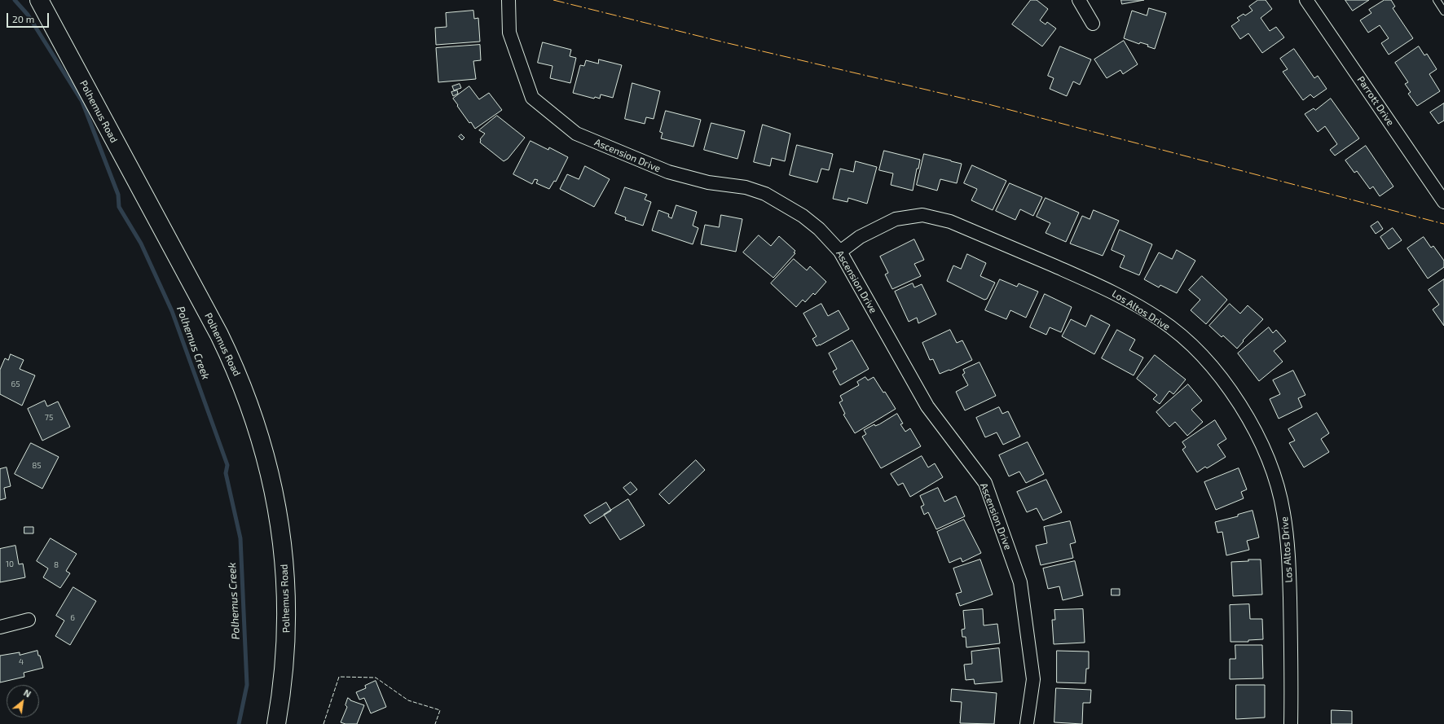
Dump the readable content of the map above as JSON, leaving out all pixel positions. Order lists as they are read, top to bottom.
{
  "streets": {
    "main road": ["Polhemus Road"],
    "street": ["Parrott Drive", "Ascension Drive", "Los Altos Drive"]
  },
  "crossings": [
    ["Ascension Drive", "Los Altos Drive"]
  ],
  "water": ["Polhemus Creek"],
  "house_numbers": [
    "65",
    "75",
    "85",
    "10",
    "8",
    "6",
    "4"
  ],
  "scale_bar": "20 m",
  "north": "top right"
}
